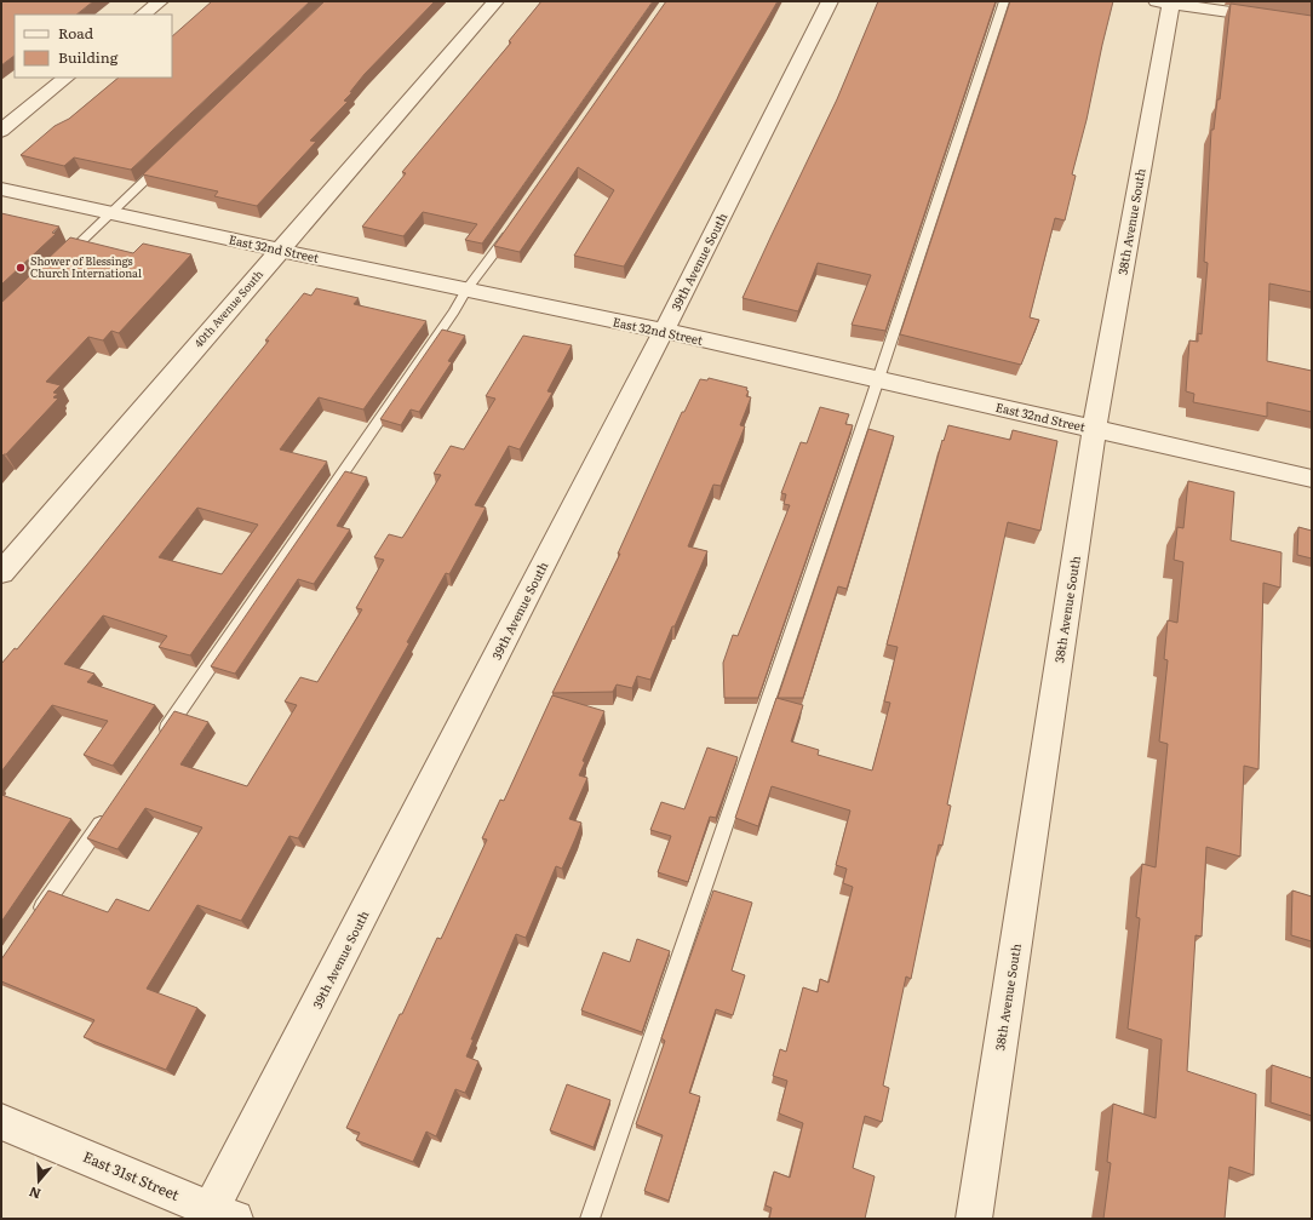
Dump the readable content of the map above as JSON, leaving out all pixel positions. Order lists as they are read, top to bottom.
{
  "streets": {
    "street": [
      "38th Avenue South",
      "East 32nd Street",
      "39th Avenue South",
      "40th Avenue South",
      "East 31st Street"
    ]
  },
  "crossings": [
    ["38th Avenue South", "East 32nd Street"],
    ["East 32nd Street", "39th Avenue South"],
    ["East 32nd Street", "40th Avenue South"],
    ["39th Avenue South", "East 31st Street"]
  ],
  "places": ["Shower of Blessings Church International"],
  "legend": ["Road", "Building"],
  "north": "bottom"
}
